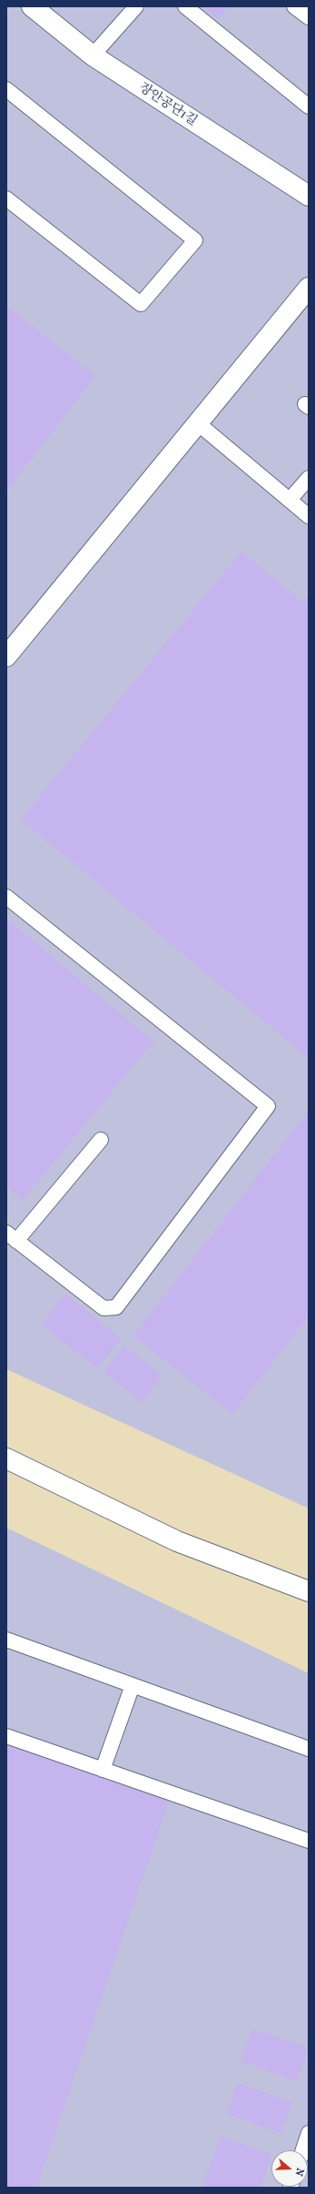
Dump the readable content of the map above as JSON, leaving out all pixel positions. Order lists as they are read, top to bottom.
{
  "streets": {
    "street": ["장안공단1길"]
  },
  "north": "right"
}
